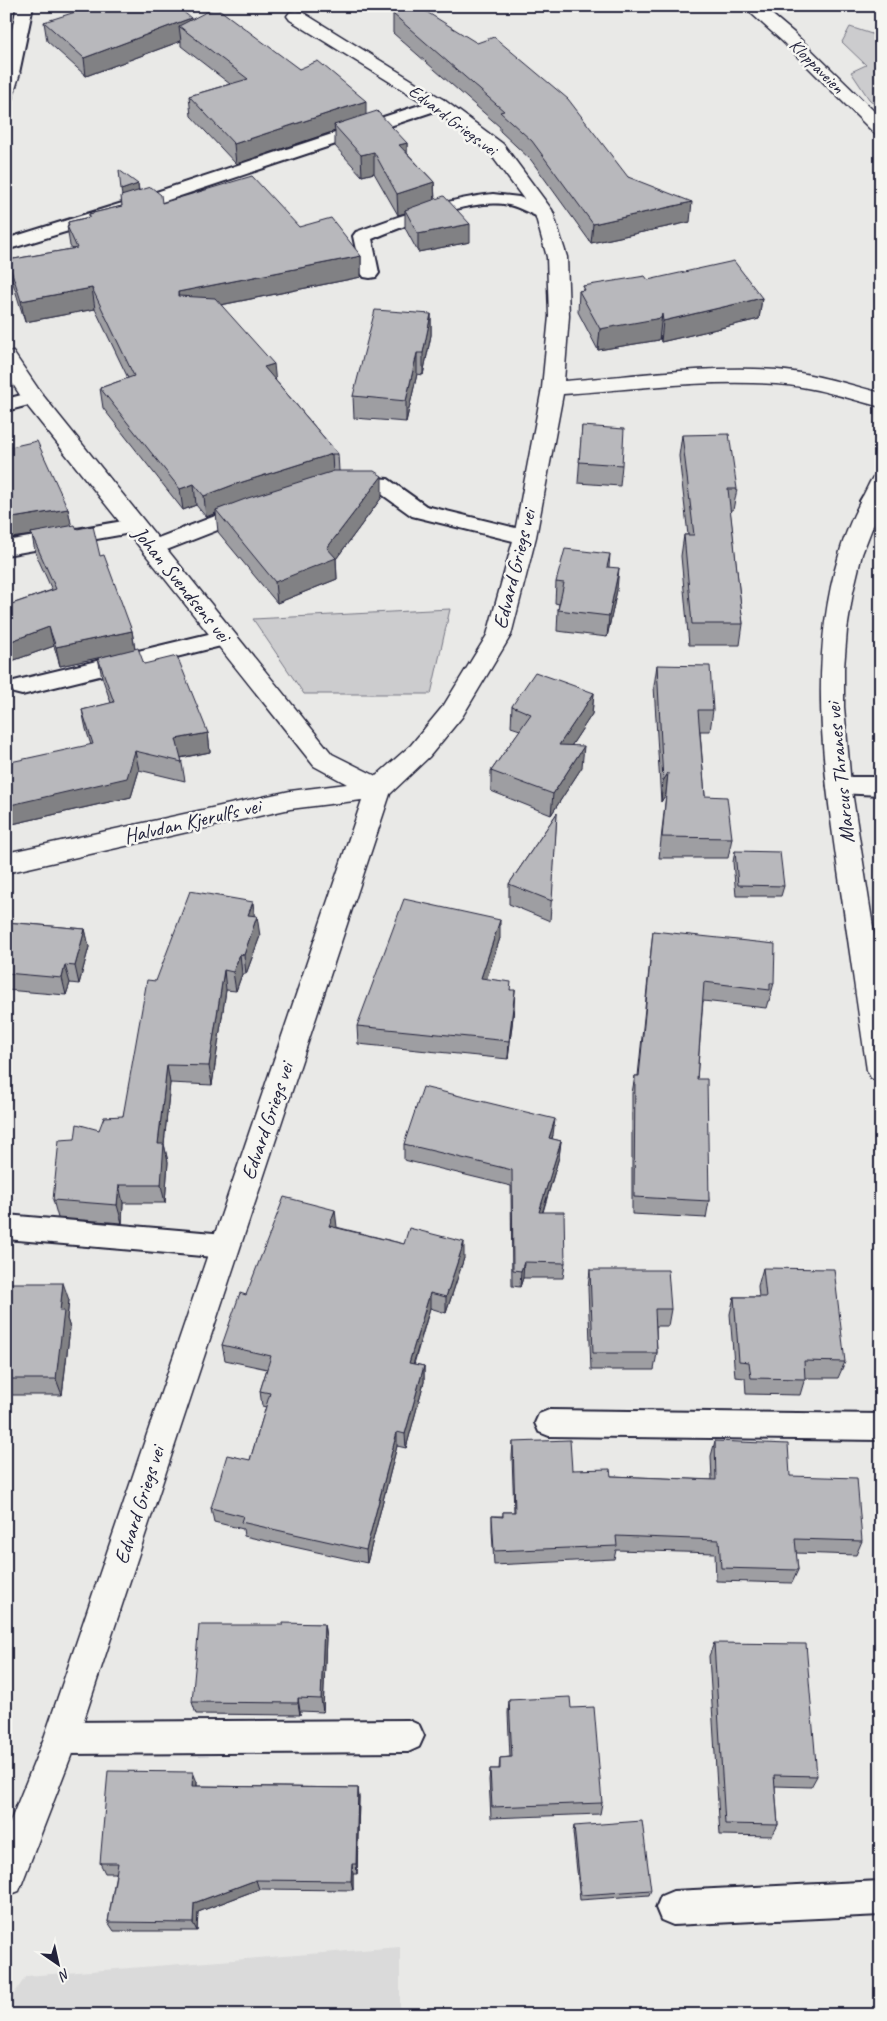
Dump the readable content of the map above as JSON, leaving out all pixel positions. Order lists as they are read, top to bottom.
{
  "streets": {
    "street": [
      "Kloppaveien",
      "Edvard Griegs vei",
      "Johan Svendsens vei",
      "Marcus Thranes vei",
      "Halvdan Kjerulfs vei"
    ]
  },
  "crossings": [
    ["Edvard Griegs vei", "Johan Svendsens vei"],
    ["Edvard Griegs vei", "Halvdan Kjerulfs vei"],
    ["Johan Svendsens vei", "Halvdan Kjerulfs vei"]
  ],
  "north": "bottom right"
}
